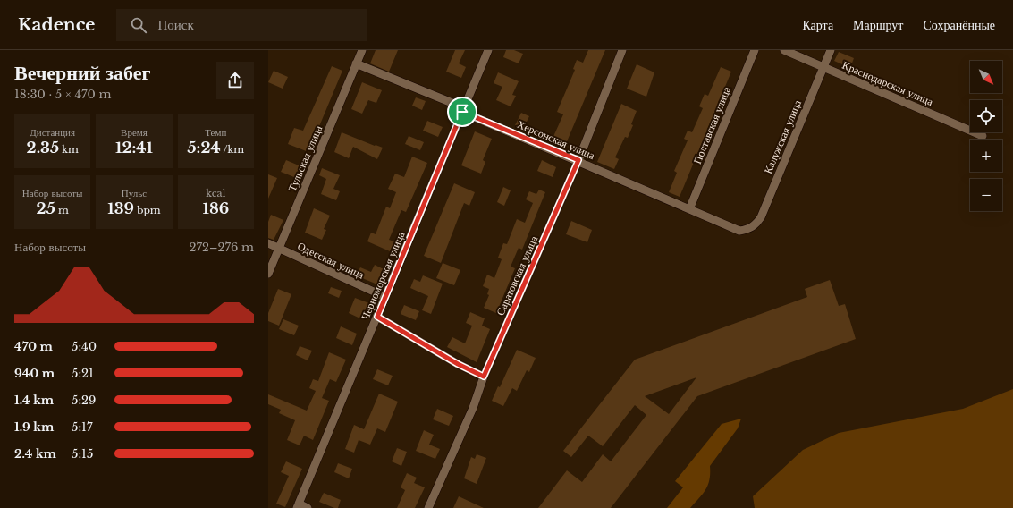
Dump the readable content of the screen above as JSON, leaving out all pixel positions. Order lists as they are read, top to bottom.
{
  "streets": {
    "street": [
      "Краснодарская улица",
      "Полтавская улица",
      "Калужская улица",
      "Херсонская улица",
      "Тульская улица",
      "Одесская улица",
      "Черноморская улица",
      "Саратовская улица"
    ]
  },
  "crossings": [
    ["Краснодарская улица", "Калужская улица"],
    ["Полтавская улица", "Херсонская улица"],
    ["Калужская улица", "Херсонская улица"],
    ["Херсонская улица", "Тульская улица"],
    ["Херсонская улица", "Черноморская улица"],
    ["Херсонская улица", "Саратовская улица"],
    ["Тульская улица", "Одесская улица"],
    ["Одесская улица", "Черноморская улица"]
  ],
  "north": "bottom right",
  "page": {
    "header": "Kadence",
    "search": "Поиск",
    "nav": ["Карта", "Маршрут", "Сохранённые"],
    "heading": ["Вечерний забег", "18:30 · 5 × 470 m"],
    "map_buttons": ["+", "−"],
    "stats": [
      ["Дистанция", "2.35 km"],
      ["Время", "12:41"],
      ["Темп", "5:24 /km"],
      ["Набор высоты", "25 m"],
      ["Пульс", "139 bpm"],
      ["kcal", "186"]
    ],
    "chart": ["Набор высоты", "272–276 m"],
    "list": [
      {
        "name": "470 m",
        "note": "5:40"
      },
      {
        "name": "940 m",
        "note": "5:21"
      },
      {
        "name": "1.4 km",
        "note": "5:29"
      },
      {
        "name": "1.9 km",
        "note": "5:17"
      },
      {
        "name": "2.4 km",
        "note": "5:15"
      }
    ]
  }
}
